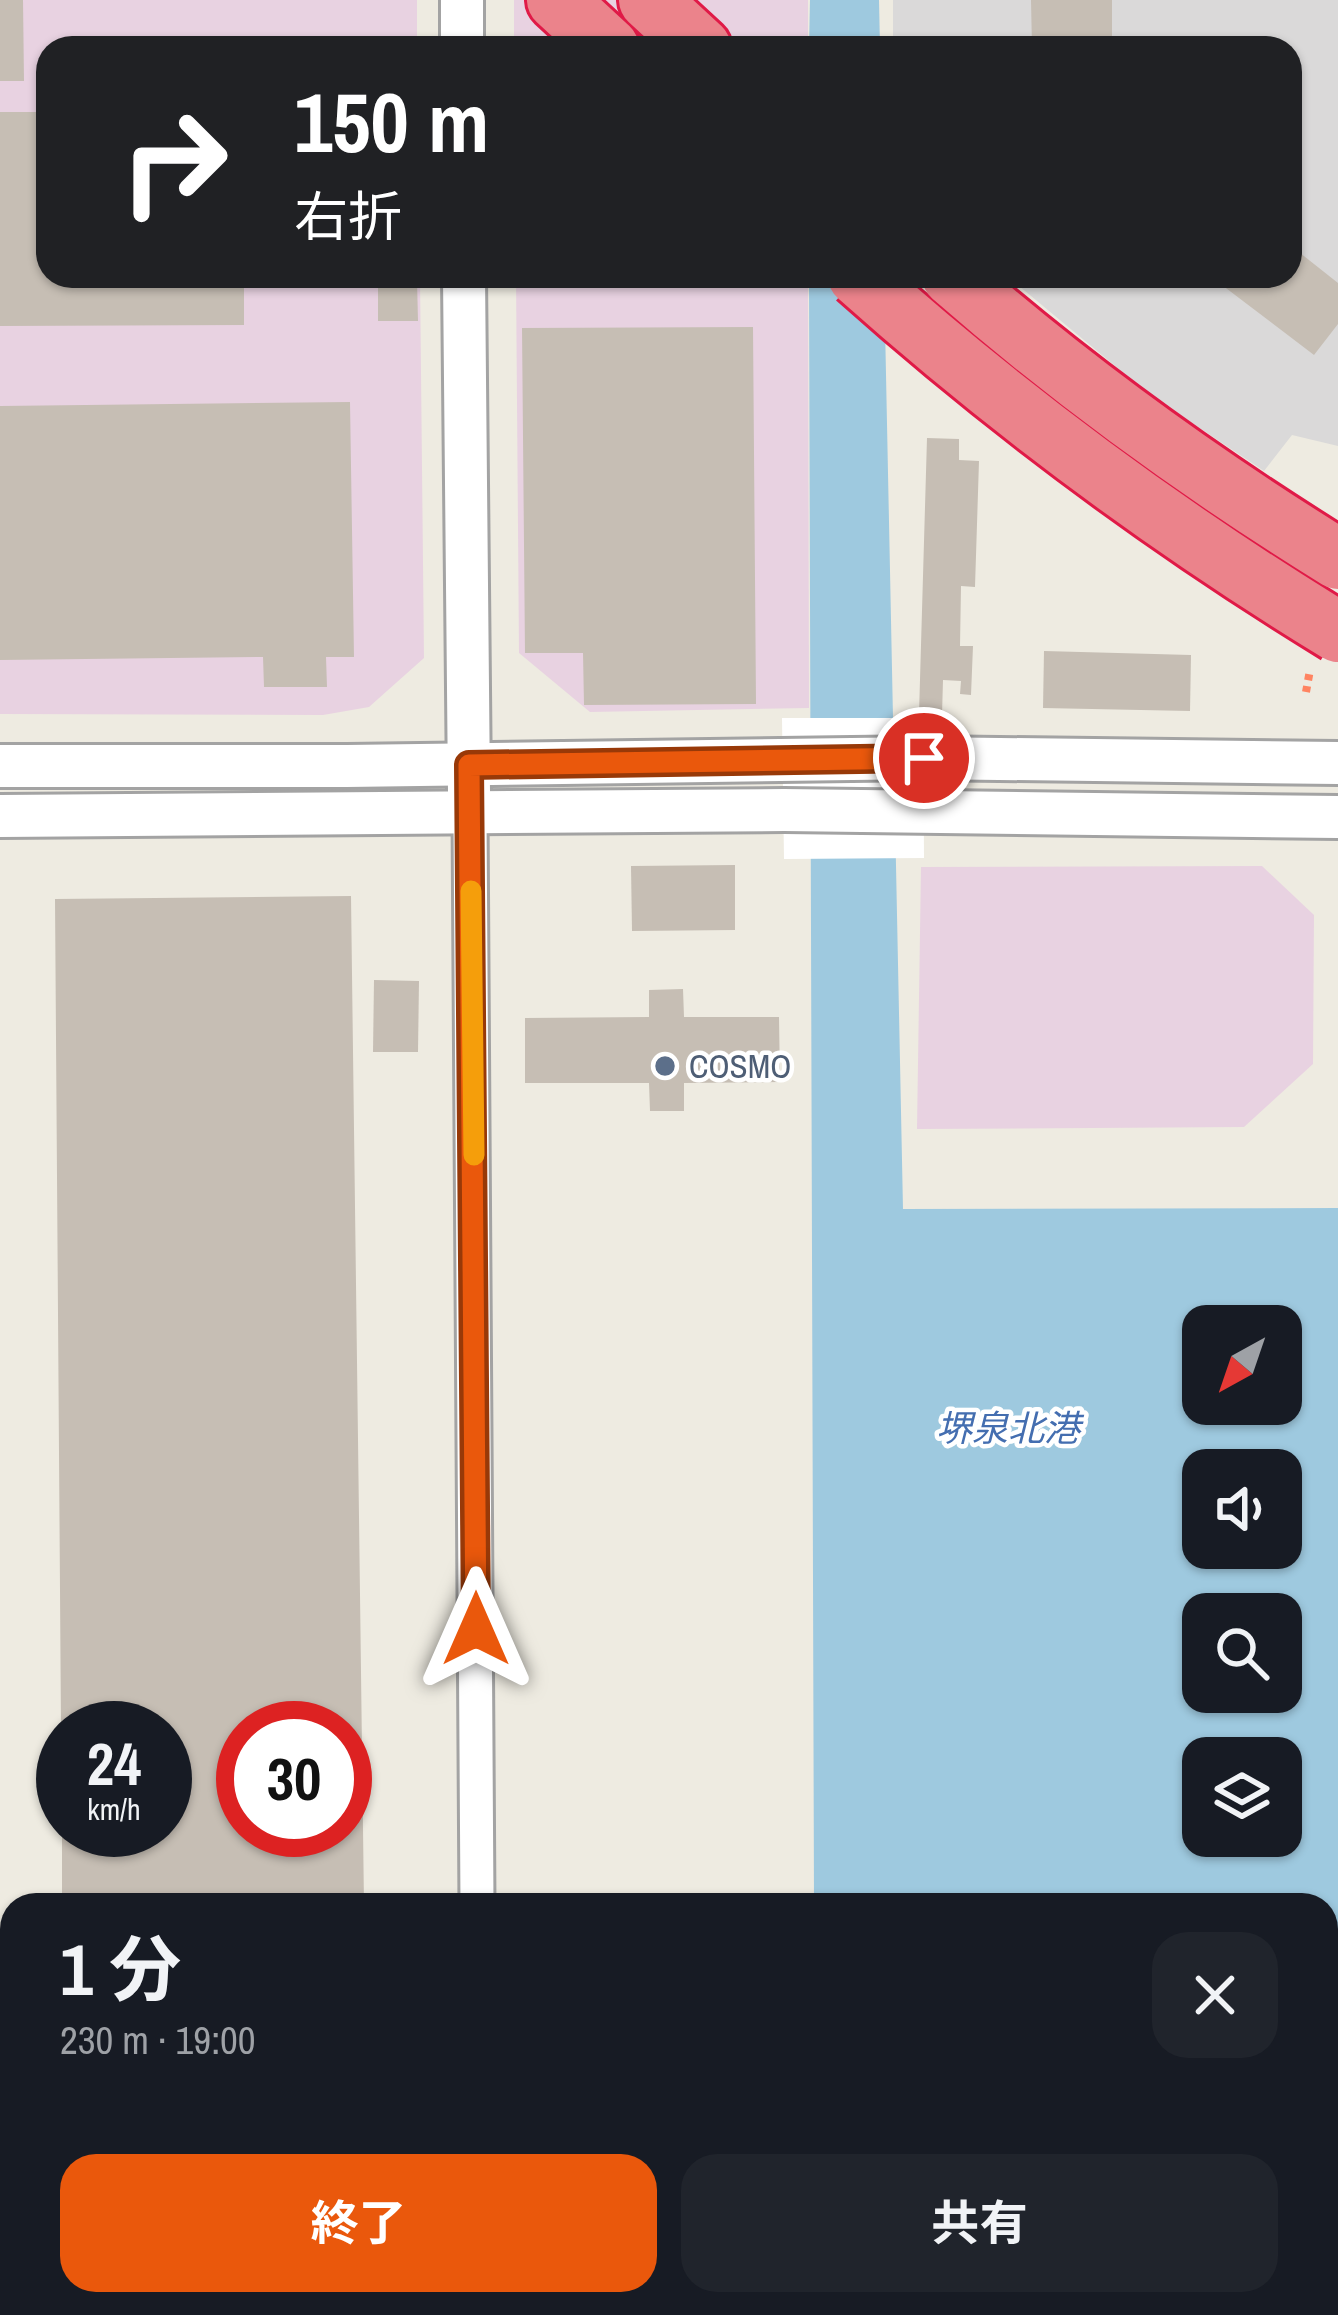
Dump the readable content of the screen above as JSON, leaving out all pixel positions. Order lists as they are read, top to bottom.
{
  "water": ["堺泉北港"],
  "places": ["COSMO"],
  "north": "bottom left",
  "page": {
    "turn": ["150 m", "右折"],
    "speed": "24 km/h",
    "limit": "30",
    "heading": ["1 分", "230 m · 19:00"],
    "buttons": ["終了", "共有"]
  }
}
